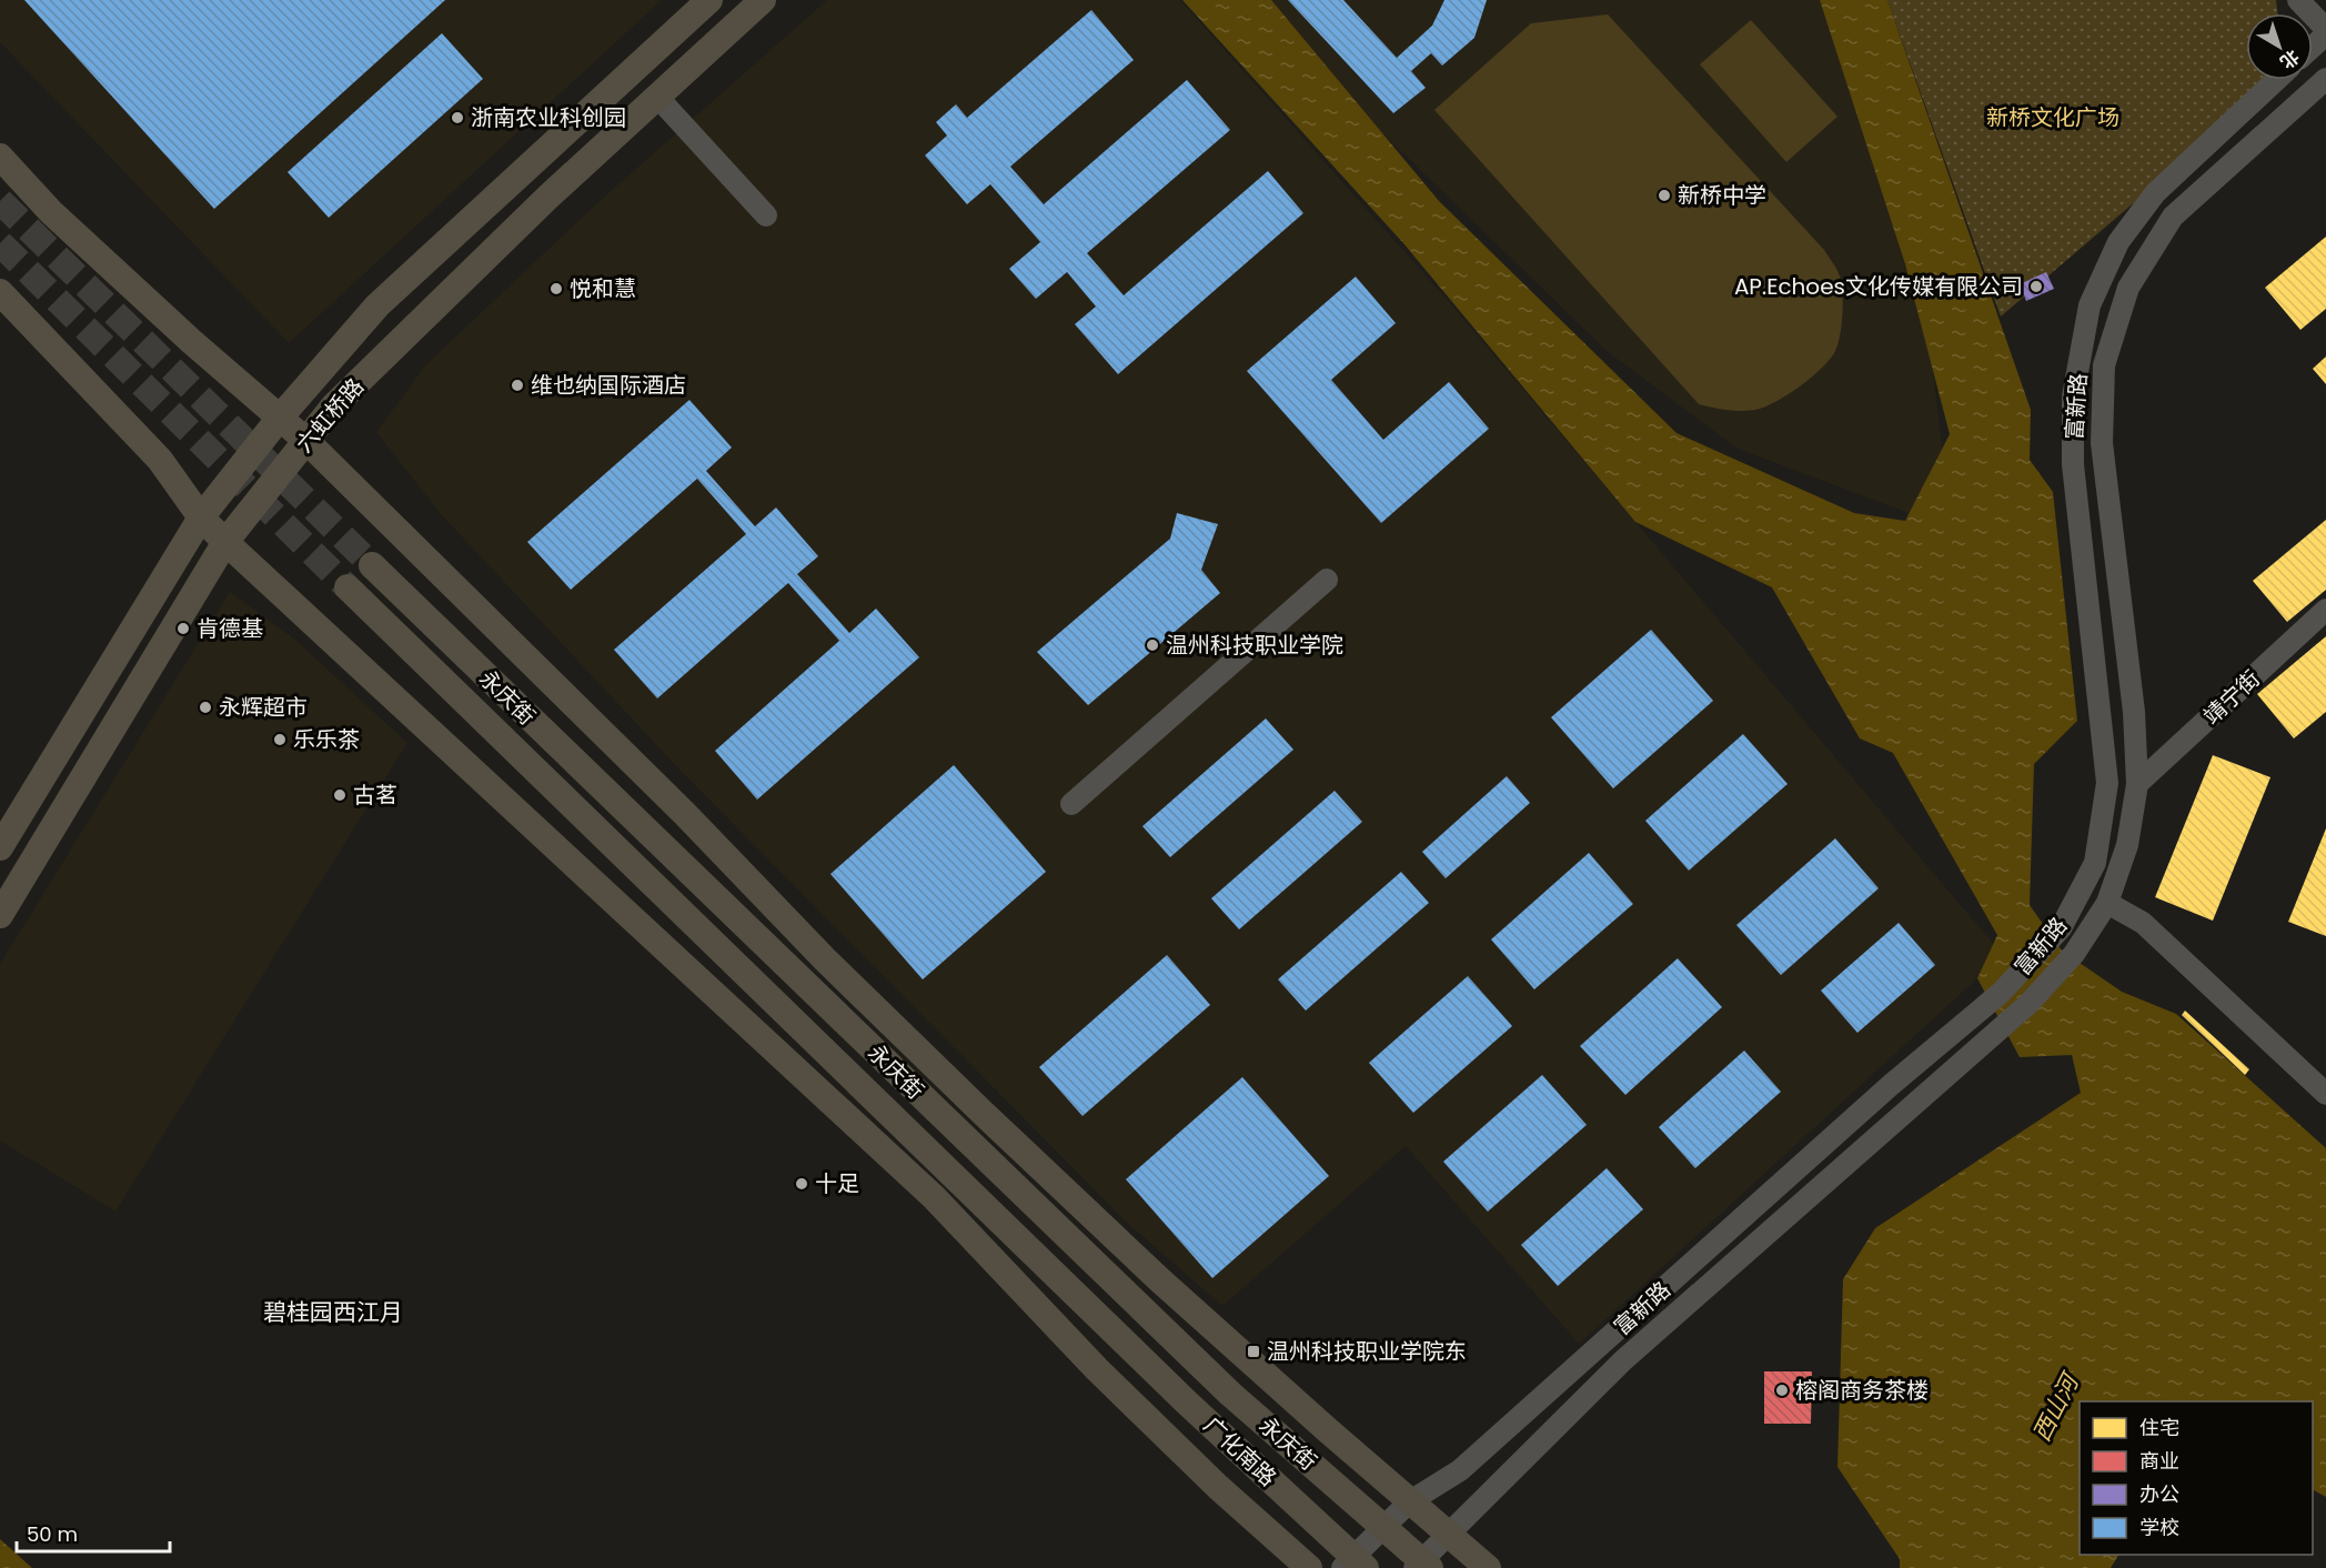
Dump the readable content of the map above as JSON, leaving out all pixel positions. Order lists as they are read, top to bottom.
{
  "streets": {
    "main road": ["六虹桥路", "永庆街", "广化南路"],
    "street": ["富新路", "靖宁街"]
  },
  "crossings": [
    ["富新路", "靖宁街"],
    ["永庆街", "广化南路"]
  ],
  "districts": ["碧桂园西江月"],
  "water": ["西山河"],
  "parks": ["新桥文化广场"],
  "places": {
    "other": [
      "浙南农业科创园",
      "新桥中学",
      "AP.Echoes文化传媒有限公司",
      "悦和慧",
      "维也纳国际酒店",
      "肯德基",
      "温州科技职业学院",
      "永辉超市",
      "乐乐茶",
      "古茗",
      "十足",
      "榕阁商务茶楼"
    ],
    "transit": ["温州科技职业学院东"]
  },
  "legend": [
    "住宅",
    "商业",
    "办公",
    "学校"
  ],
  "scale_bar": "50 m",
  "north": "bottom right"
}
